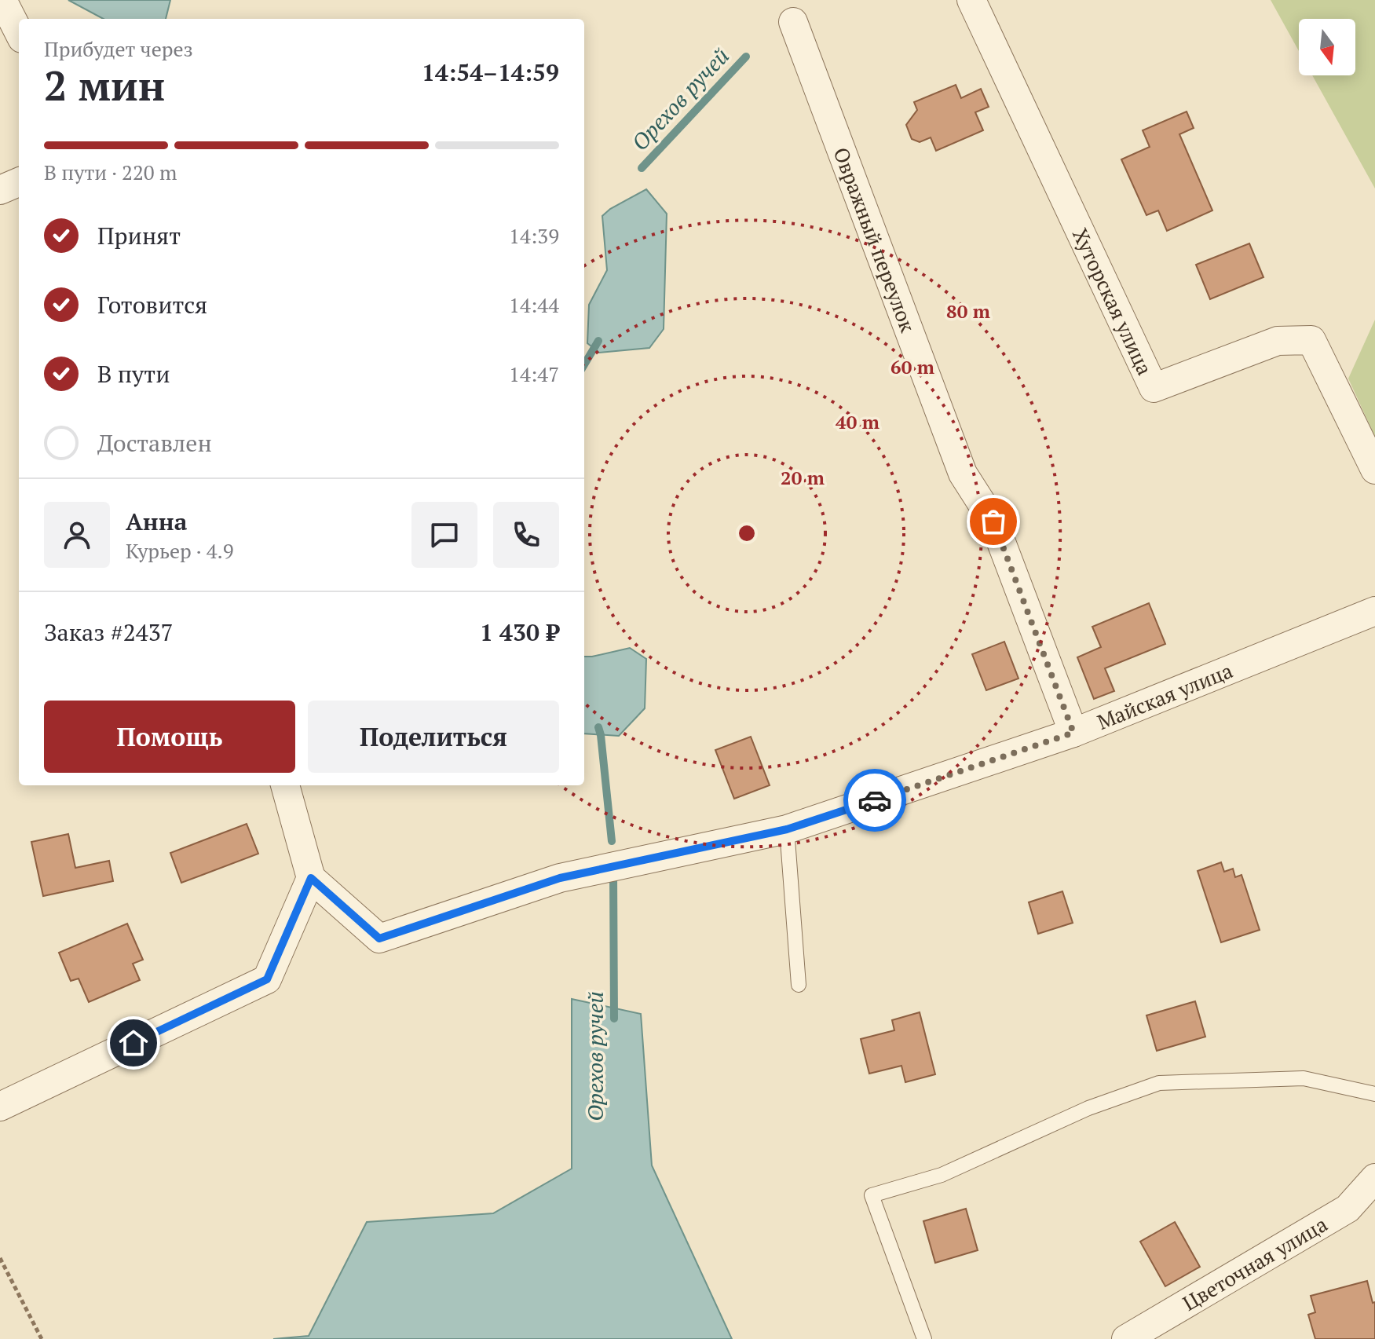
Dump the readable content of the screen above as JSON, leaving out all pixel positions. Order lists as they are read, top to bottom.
{
  "streets": {
    "street": [
      "Овражный переулок",
      "Хуторская улица",
      "Майская улица",
      "Цветочная улица"
    ]
  },
  "crossings": [
    ["Овражный переулок", "Майская улица"]
  ],
  "water": ["Орехов ручей"],
  "north": "bottom",
  "page": {
    "heading": ["2 мин", "Прибудет через", "14:54–14:59"],
    "panel": [
      "Анна",
      "Курьер · 4.9",
      "Заказ #2437",
      "1 430 ₽"
    ],
    "bar": "В пути · 220 m",
    "list": [
      ["Принят", "14:39"],
      ["Готовится", "14:44"],
      ["В пути", "14:47"],
      "Доставлен"
    ],
    "buttons": ["Помощь", "Поделиться"]
  },
  "rings": [
    "80 m",
    "60 m",
    "40 m",
    "20 m"
  ]
}
